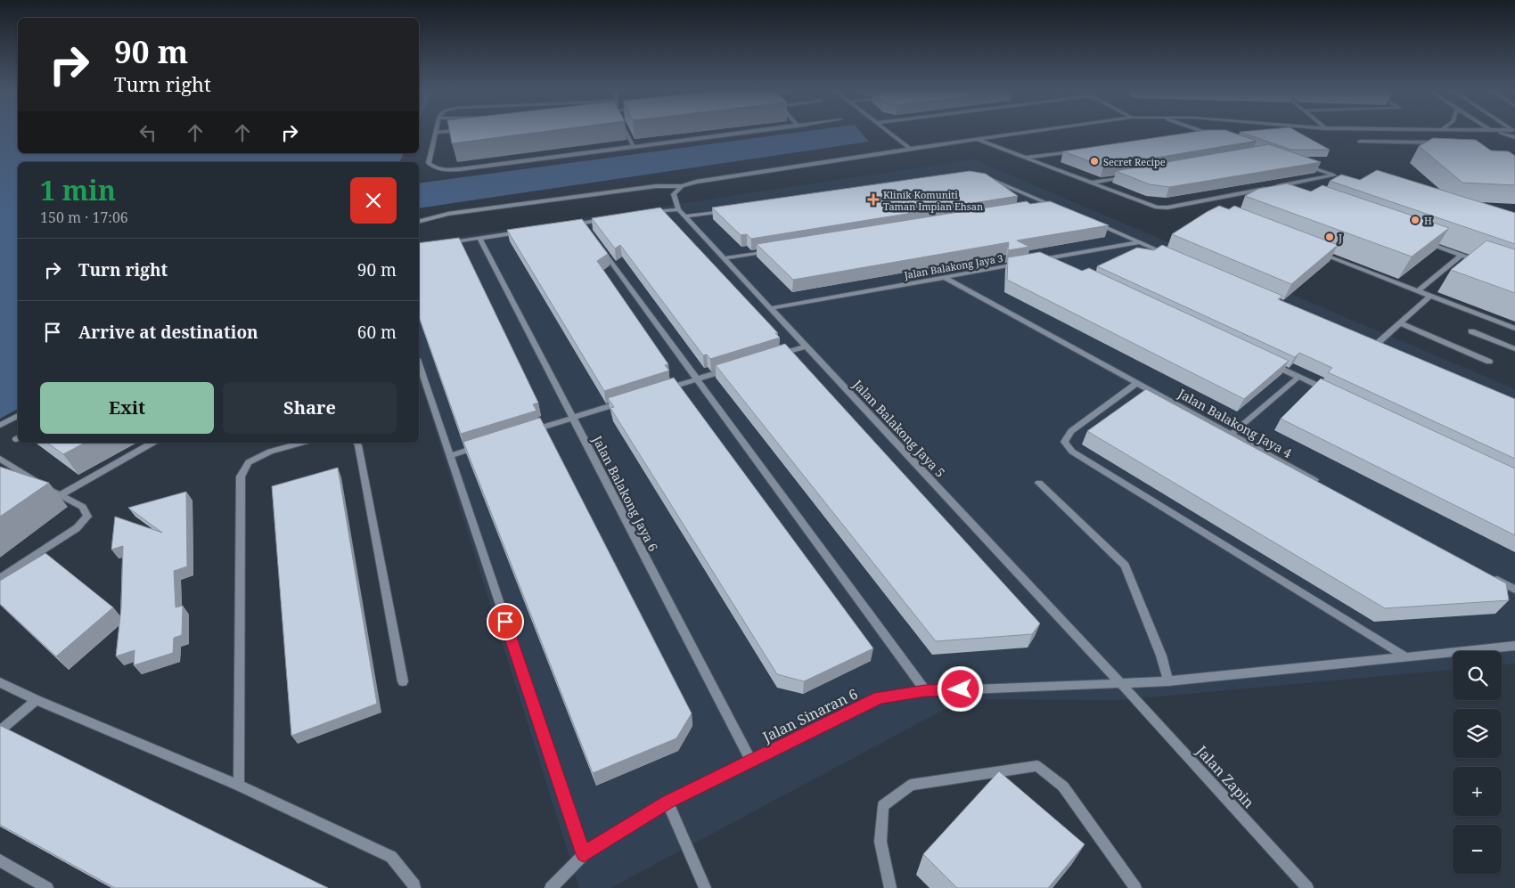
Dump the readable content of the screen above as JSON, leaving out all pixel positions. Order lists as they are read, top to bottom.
{
  "streets": {
    "street": [
      "Jalan Balakong Jaya 3",
      "Jalan Balakong Jaya 4",
      "Jalan Balakong Jaya 5",
      "Jalan Balakong Jaya 6",
      "Jalan Sinaran 6",
      "Jalan Zapin"
    ]
  },
  "crossings": [
    ["Jalan Balakong Jaya 3", "Jalan Balakong Jaya 4"],
    ["Jalan Balakong Jaya 3", "Jalan Balakong Jaya 5"],
    ["Jalan Balakong Jaya 5", "Jalan Sinaran 6"],
    ["Jalan Balakong Jaya 5", "Jalan Zapin"],
    ["Jalan Balakong Jaya 6", "Jalan Sinaran 6"],
    ["Jalan Sinaran 6", "Jalan Zapin"]
  ],
  "places": {
    "other": ["Secret Recipe", "H", "J"],
    "health": ["Klinik Komuniti Taman Impian Ehsan"]
  },
  "page": {
    "turn": ["90 m", "Turn right"],
    "heading": ["1 min", "150 m · 17:06"],
    "list": [
      {
        "name": "Turn right",
        "value": "90 m"
      },
      {
        "name": "Arrive at destination",
        "value": "60 m"
      }
    ],
    "buttons": ["Exit", "Share"],
    "map_buttons": ["+", "−"]
  }
}
